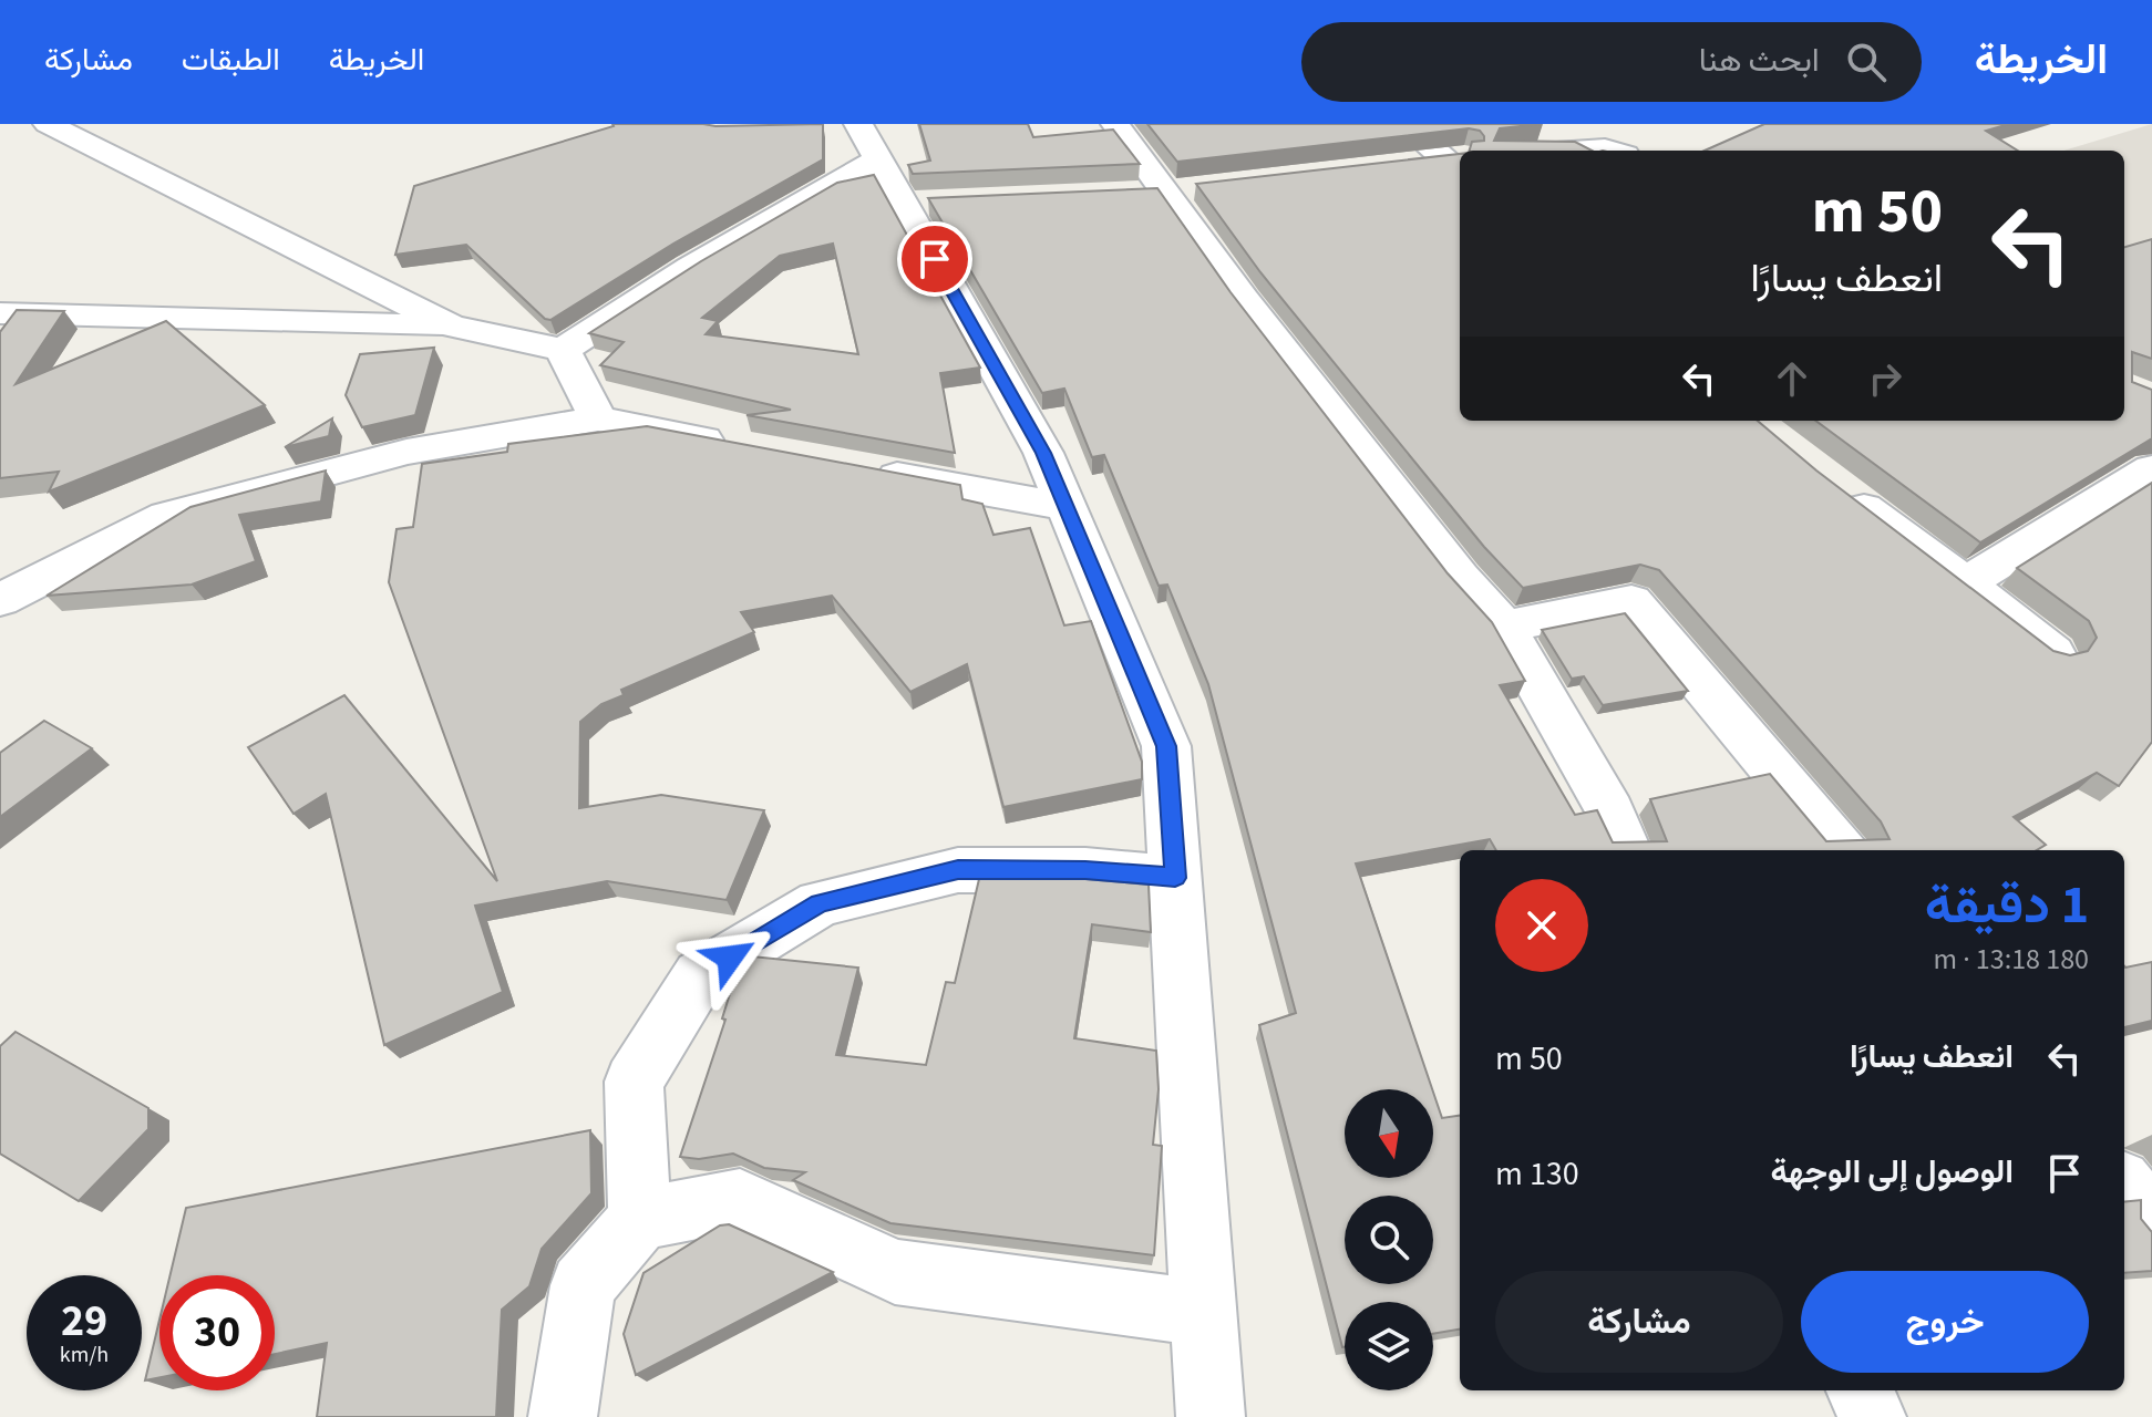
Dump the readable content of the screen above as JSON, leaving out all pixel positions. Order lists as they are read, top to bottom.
{
  "north": "bottom",
  "page": {
    "header": "الخريطة",
    "search": "ابحث هنا",
    "nav": ["الخريطة", "الطبقات", "مشاركة"],
    "turn": ["50 m", "انعطف يسارًا"],
    "heading": ["1 دقيقة", "180 m · 13:18"],
    "list": [
      {
        "name": "انعطف يسارًا",
        "value": "50 m"
      },
      {
        "name": "الوصول إلى الوجهة",
        "value": "130 m"
      }
    ],
    "buttons": ["خروج", "مشاركة"],
    "speed": "29 km/h",
    "limit": "30"
  }
}
